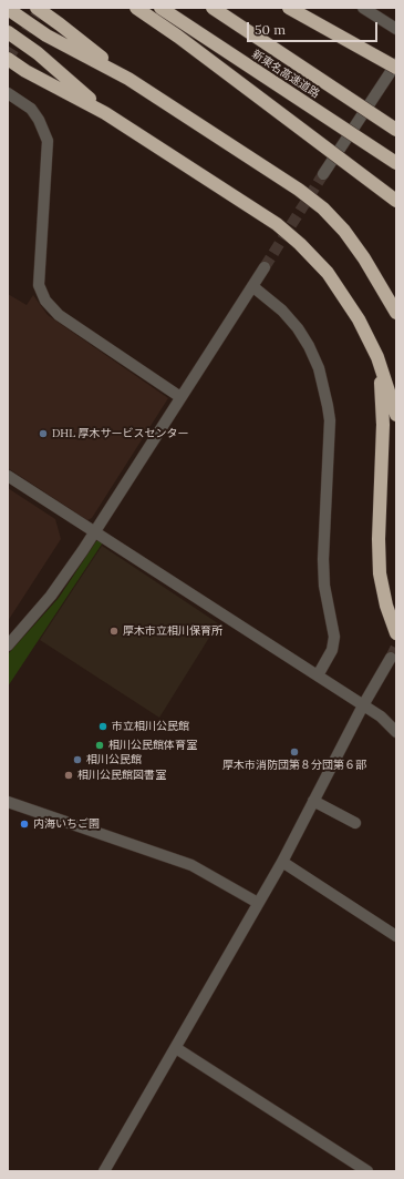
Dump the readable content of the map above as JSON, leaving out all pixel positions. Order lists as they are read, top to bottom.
{
  "streets": {
    "highway": ["新東名高速道路"]
  },
  "places": [
    "DHL 厚木サービスセンター",
    "厚木市立相川保育所",
    "市立相川公民館",
    "相川公民館体育室",
    "厚木市消防団第８分団第６部",
    "相川公民館",
    "相川公民館図書室",
    "内海いちご園"
  ],
  "scale_bar": "50 m"
}
